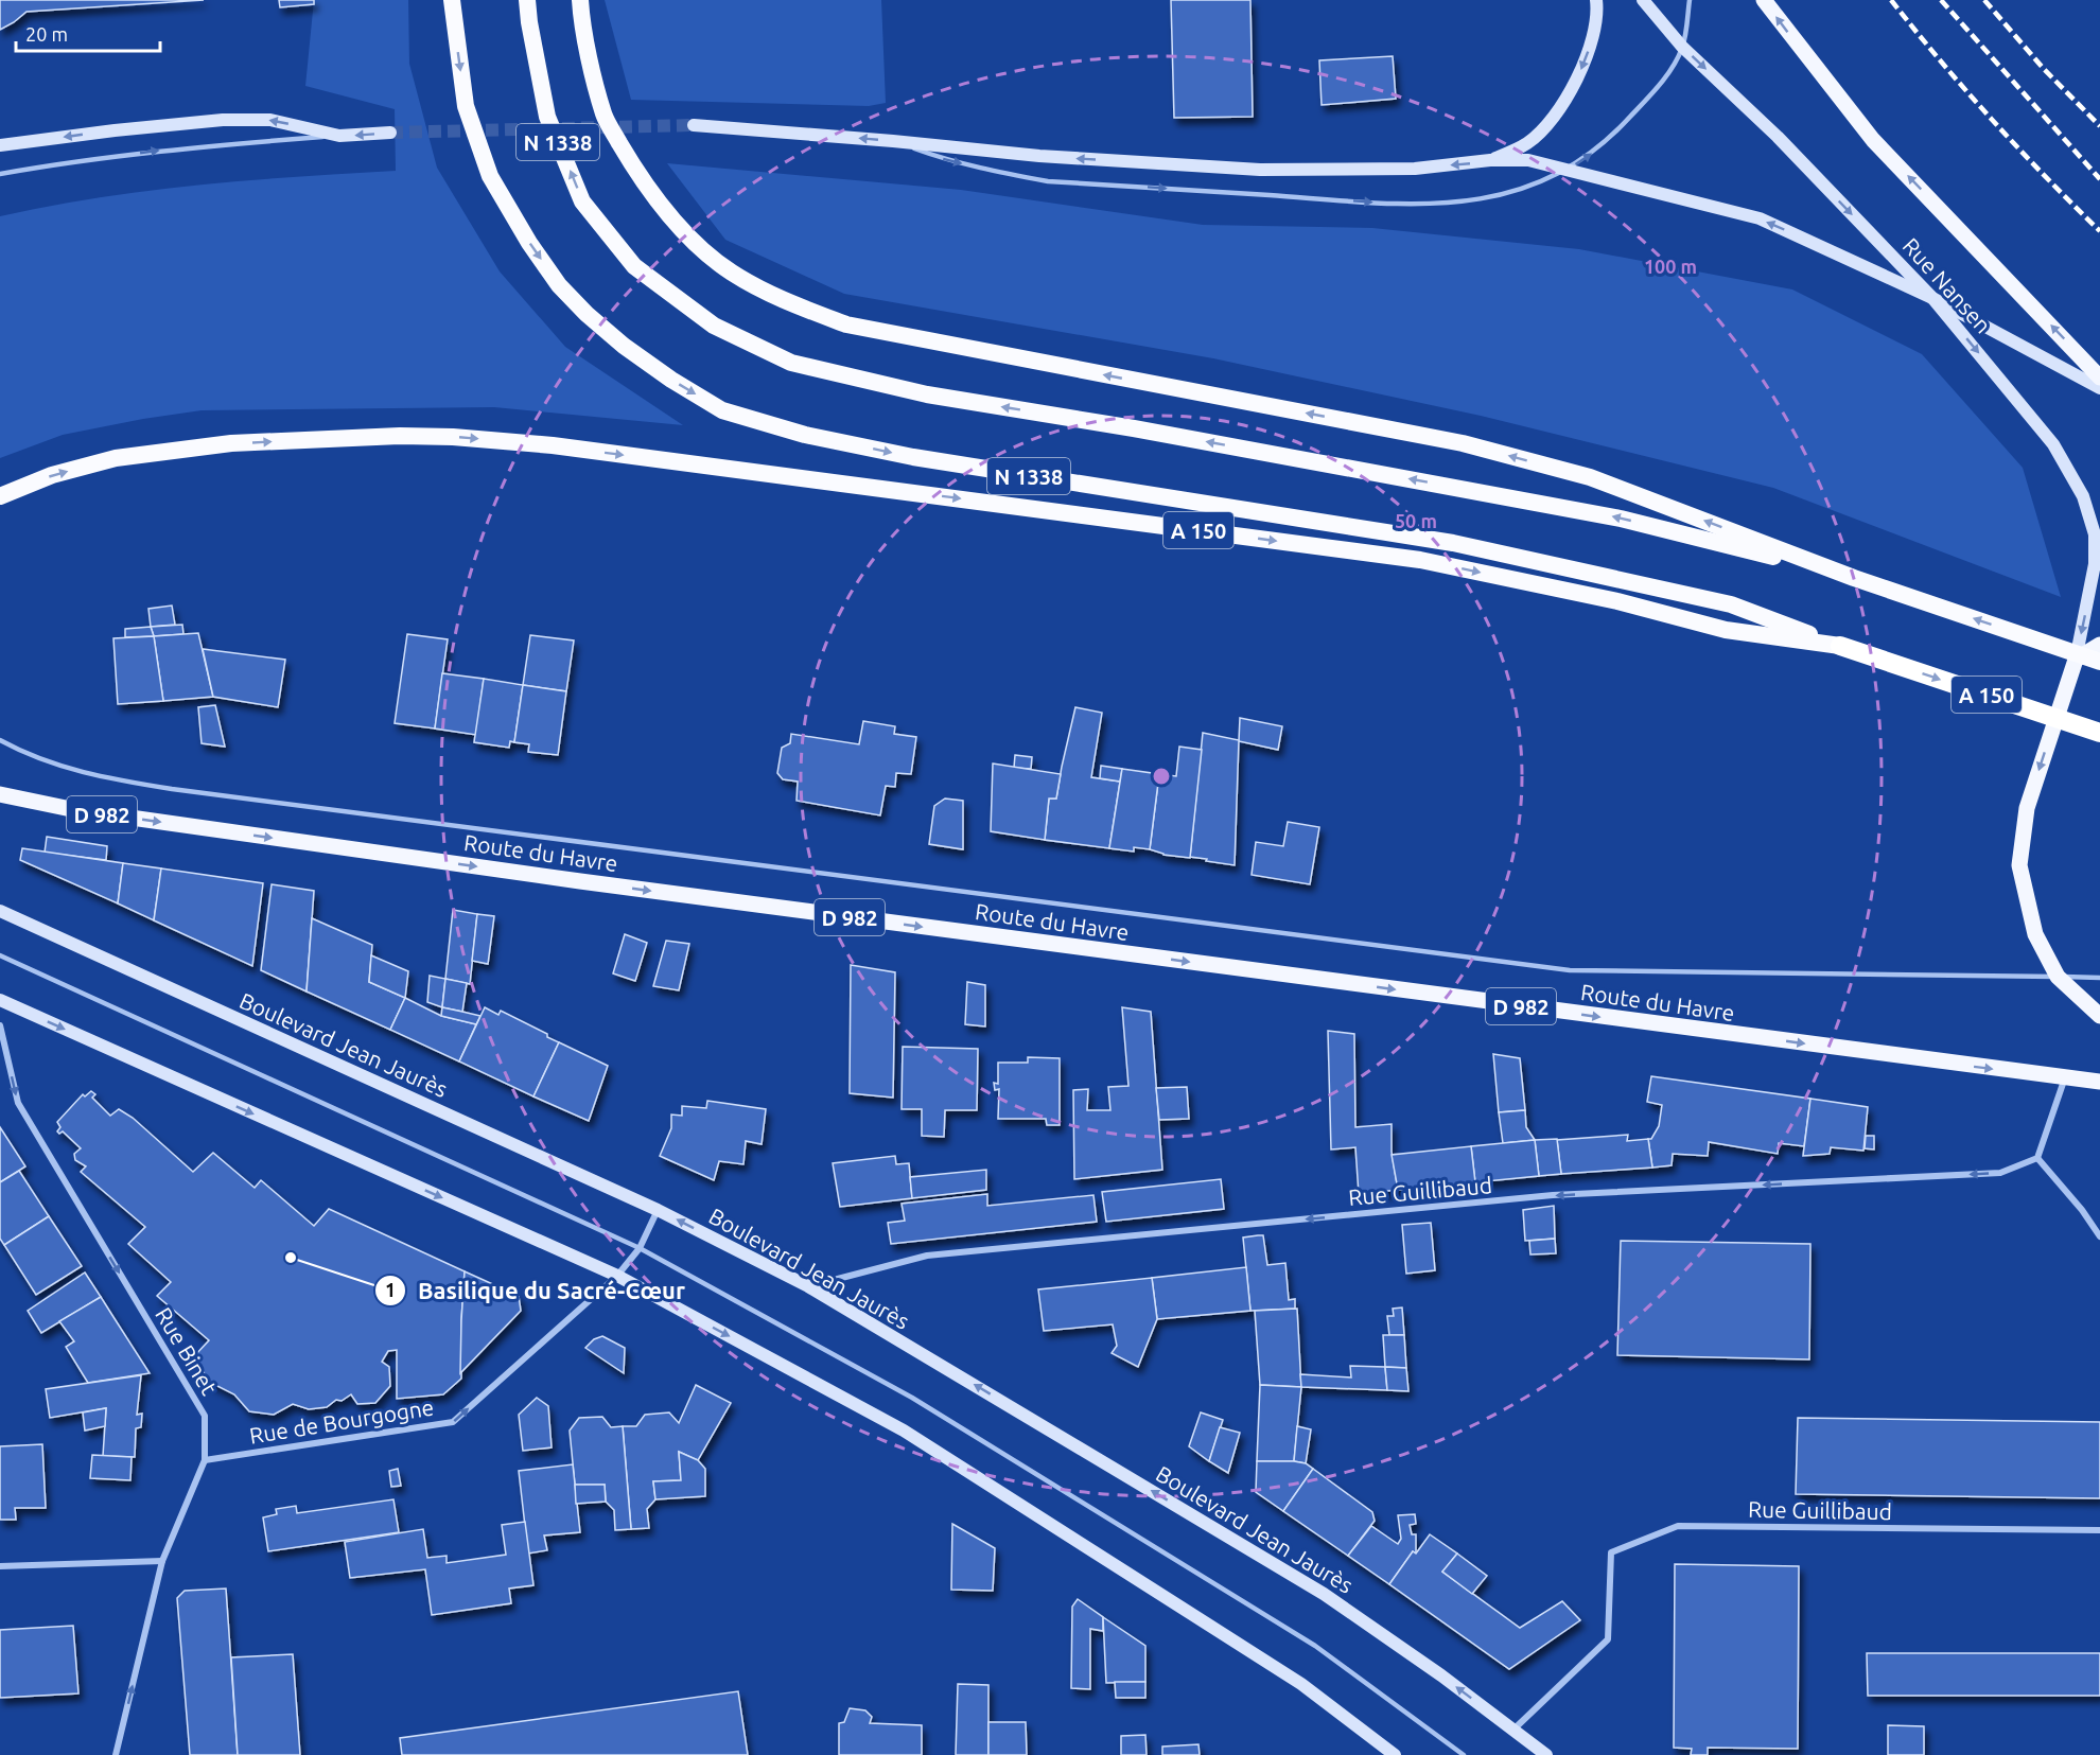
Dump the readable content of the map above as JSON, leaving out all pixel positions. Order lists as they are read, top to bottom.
{
  "streets": {
    "highway": ["N 1338", "A 150"],
    "main road": [
      "Rue Nansen",
      "D 982",
      "Route du Havre",
      "Boulevard Jean Jaurès"
    ],
    "street": ["Rue Guillibaud", "Rue Binet", "Rue de Bourgogne"]
  },
  "crossings": [
    ["N 1338", "A 150"],
    ["Boulevard Jean Jaurès", "Rue Guillibaud"],
    ["Boulevard Jean Jaurès", "Rue de Bourgogne"],
    ["Rue Binet", "Rue de Bourgogne"]
  ],
  "one_way": ["Route du Havre", "Rue Guillibaud", "Rue de Bourgogne"],
  "places": ["Basilique du Sacré-Cœur"],
  "scale_bar": "20 m",
  "rings": ["100 m", "50 m"]
}
